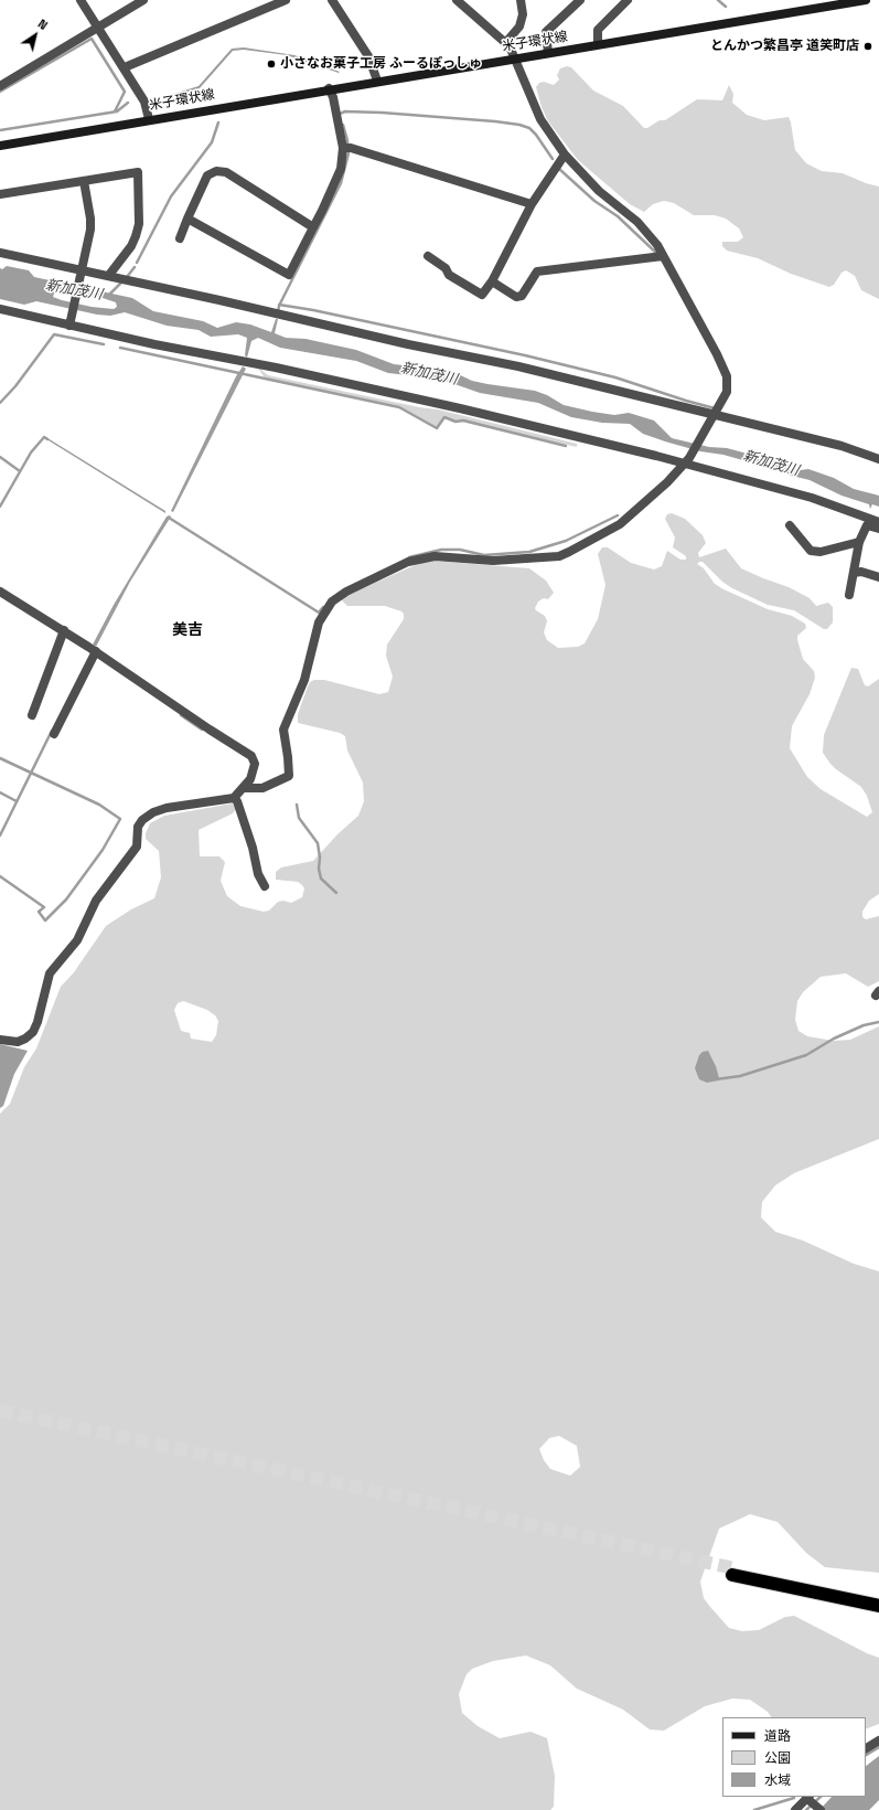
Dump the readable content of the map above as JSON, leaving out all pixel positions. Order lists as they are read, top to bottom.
{
  "streets": {
    "main road": ["米子環状線"]
  },
  "districts": ["美吉"],
  "water": ["新加茂川"],
  "places": ["とんかつ繁昌亭 道笑町店", "小さなお菓子工房 ふーるぽっしゅ"],
  "legend": ["道路", "公園", "水域"],
  "north": "top right"
}
